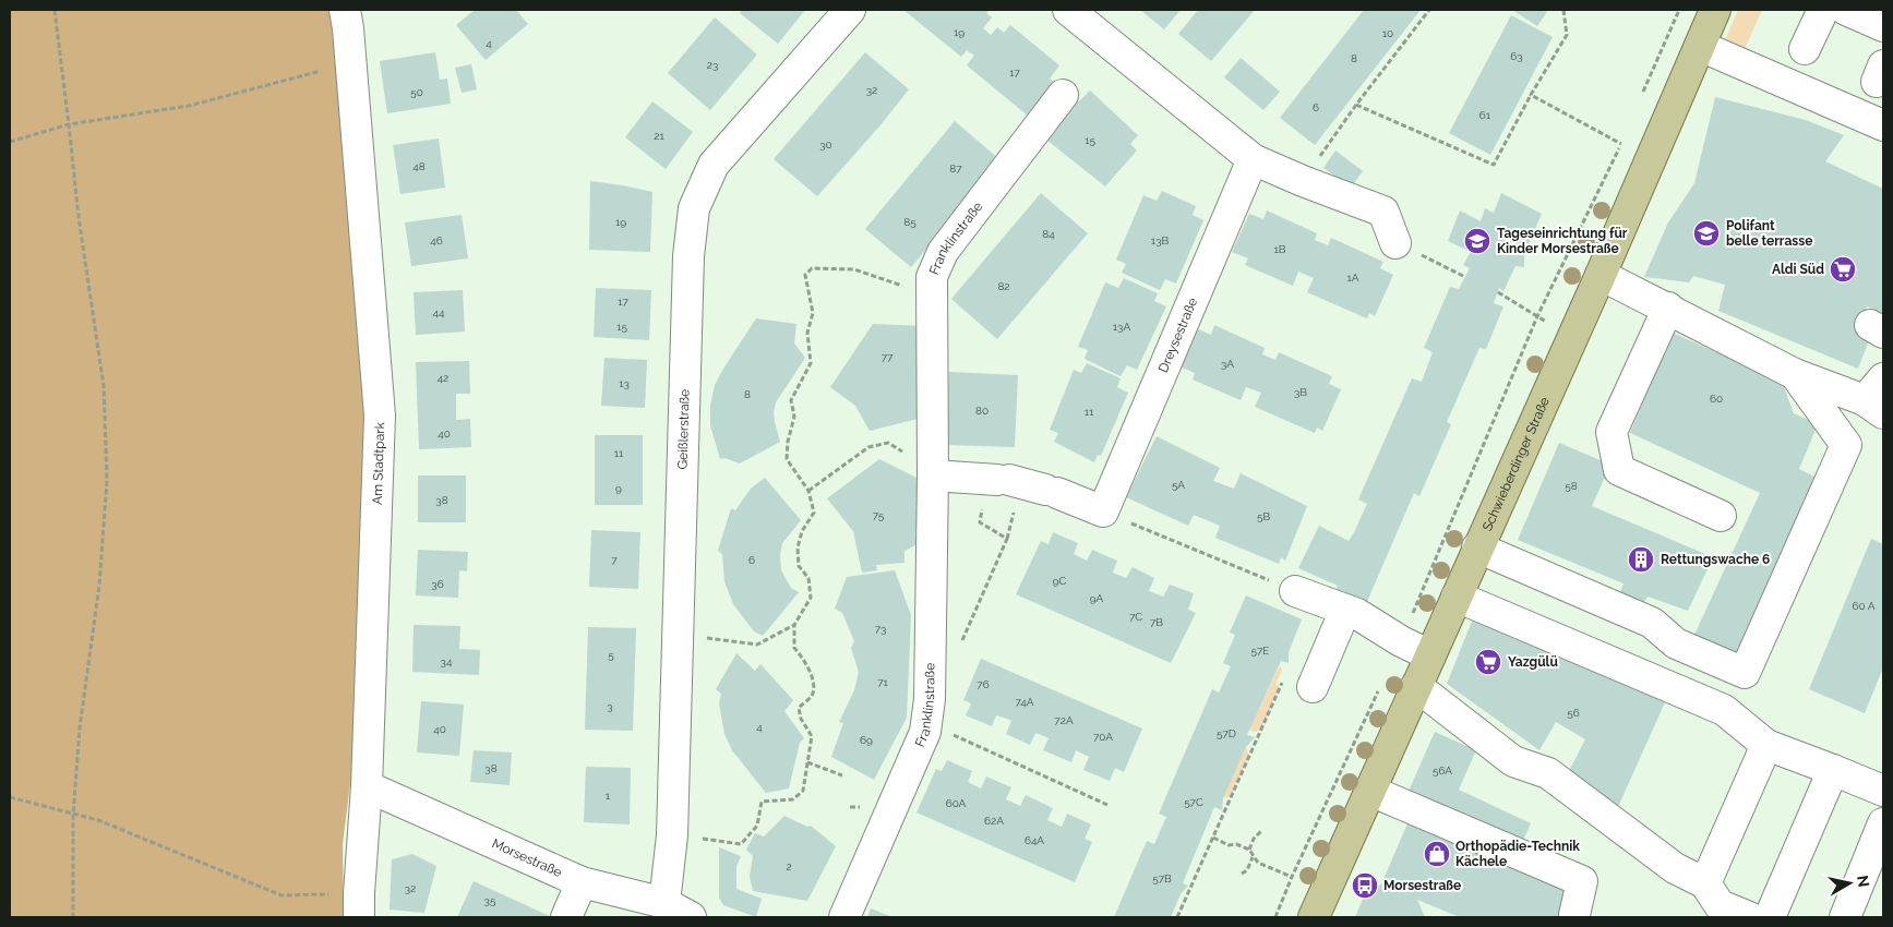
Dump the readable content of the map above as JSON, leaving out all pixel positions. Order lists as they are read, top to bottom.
{
  "streets": {
    "main road": ["Schwieberdinger Straße"],
    "street": [
      "Franklinstraße",
      "Dreysestraße",
      "Geißlerstraße",
      "Am Stadtpark",
      "Morsestraße"
    ]
  },
  "crossings": [
    ["Geißlerstraße", "Morsestraße"],
    ["Am Stadtpark", "Morsestraße"]
  ],
  "places": {
    "school or university": ["Polifant belle terrasse", "Tageseinrichtung für Kinder Morsestraße"],
    "supermarket": ["Aldi Süd", "Yazgülü"],
    "building": ["Rettungswache 6"],
    "shop": ["Orthopädie-Technik Kächele"],
    "bus stop": ["Morsestraße"]
  },
  "house_numbers": [
    "19",
    "10",
    "4",
    "63",
    "8",
    "23",
    "17",
    "32",
    "50",
    "6",
    "61",
    "21",
    "15",
    "30",
    "48",
    "87",
    "19",
    "85",
    "84",
    "46",
    "13B",
    "1B",
    "1A",
    "82",
    "17",
    "44",
    "15",
    "13A",
    "77",
    "3A",
    "42",
    "13",
    "3B",
    "8",
    "60",
    "80",
    "11",
    "40",
    "11",
    "5A",
    "58",
    "9",
    "38",
    "75",
    "5B",
    "7",
    "6",
    "9C",
    "36",
    "9A",
    "60 A",
    "7C",
    "7B",
    "73",
    "57E",
    "5",
    "34",
    "71",
    "76",
    "74A",
    "3",
    "56",
    "72A",
    "4",
    "40",
    "57D",
    "70A",
    "69",
    "38",
    "56A",
    "1",
    "57C",
    "60A",
    "62A",
    "64A",
    "2",
    "57B",
    "32",
    "35"
  ],
  "north": "right"
}
